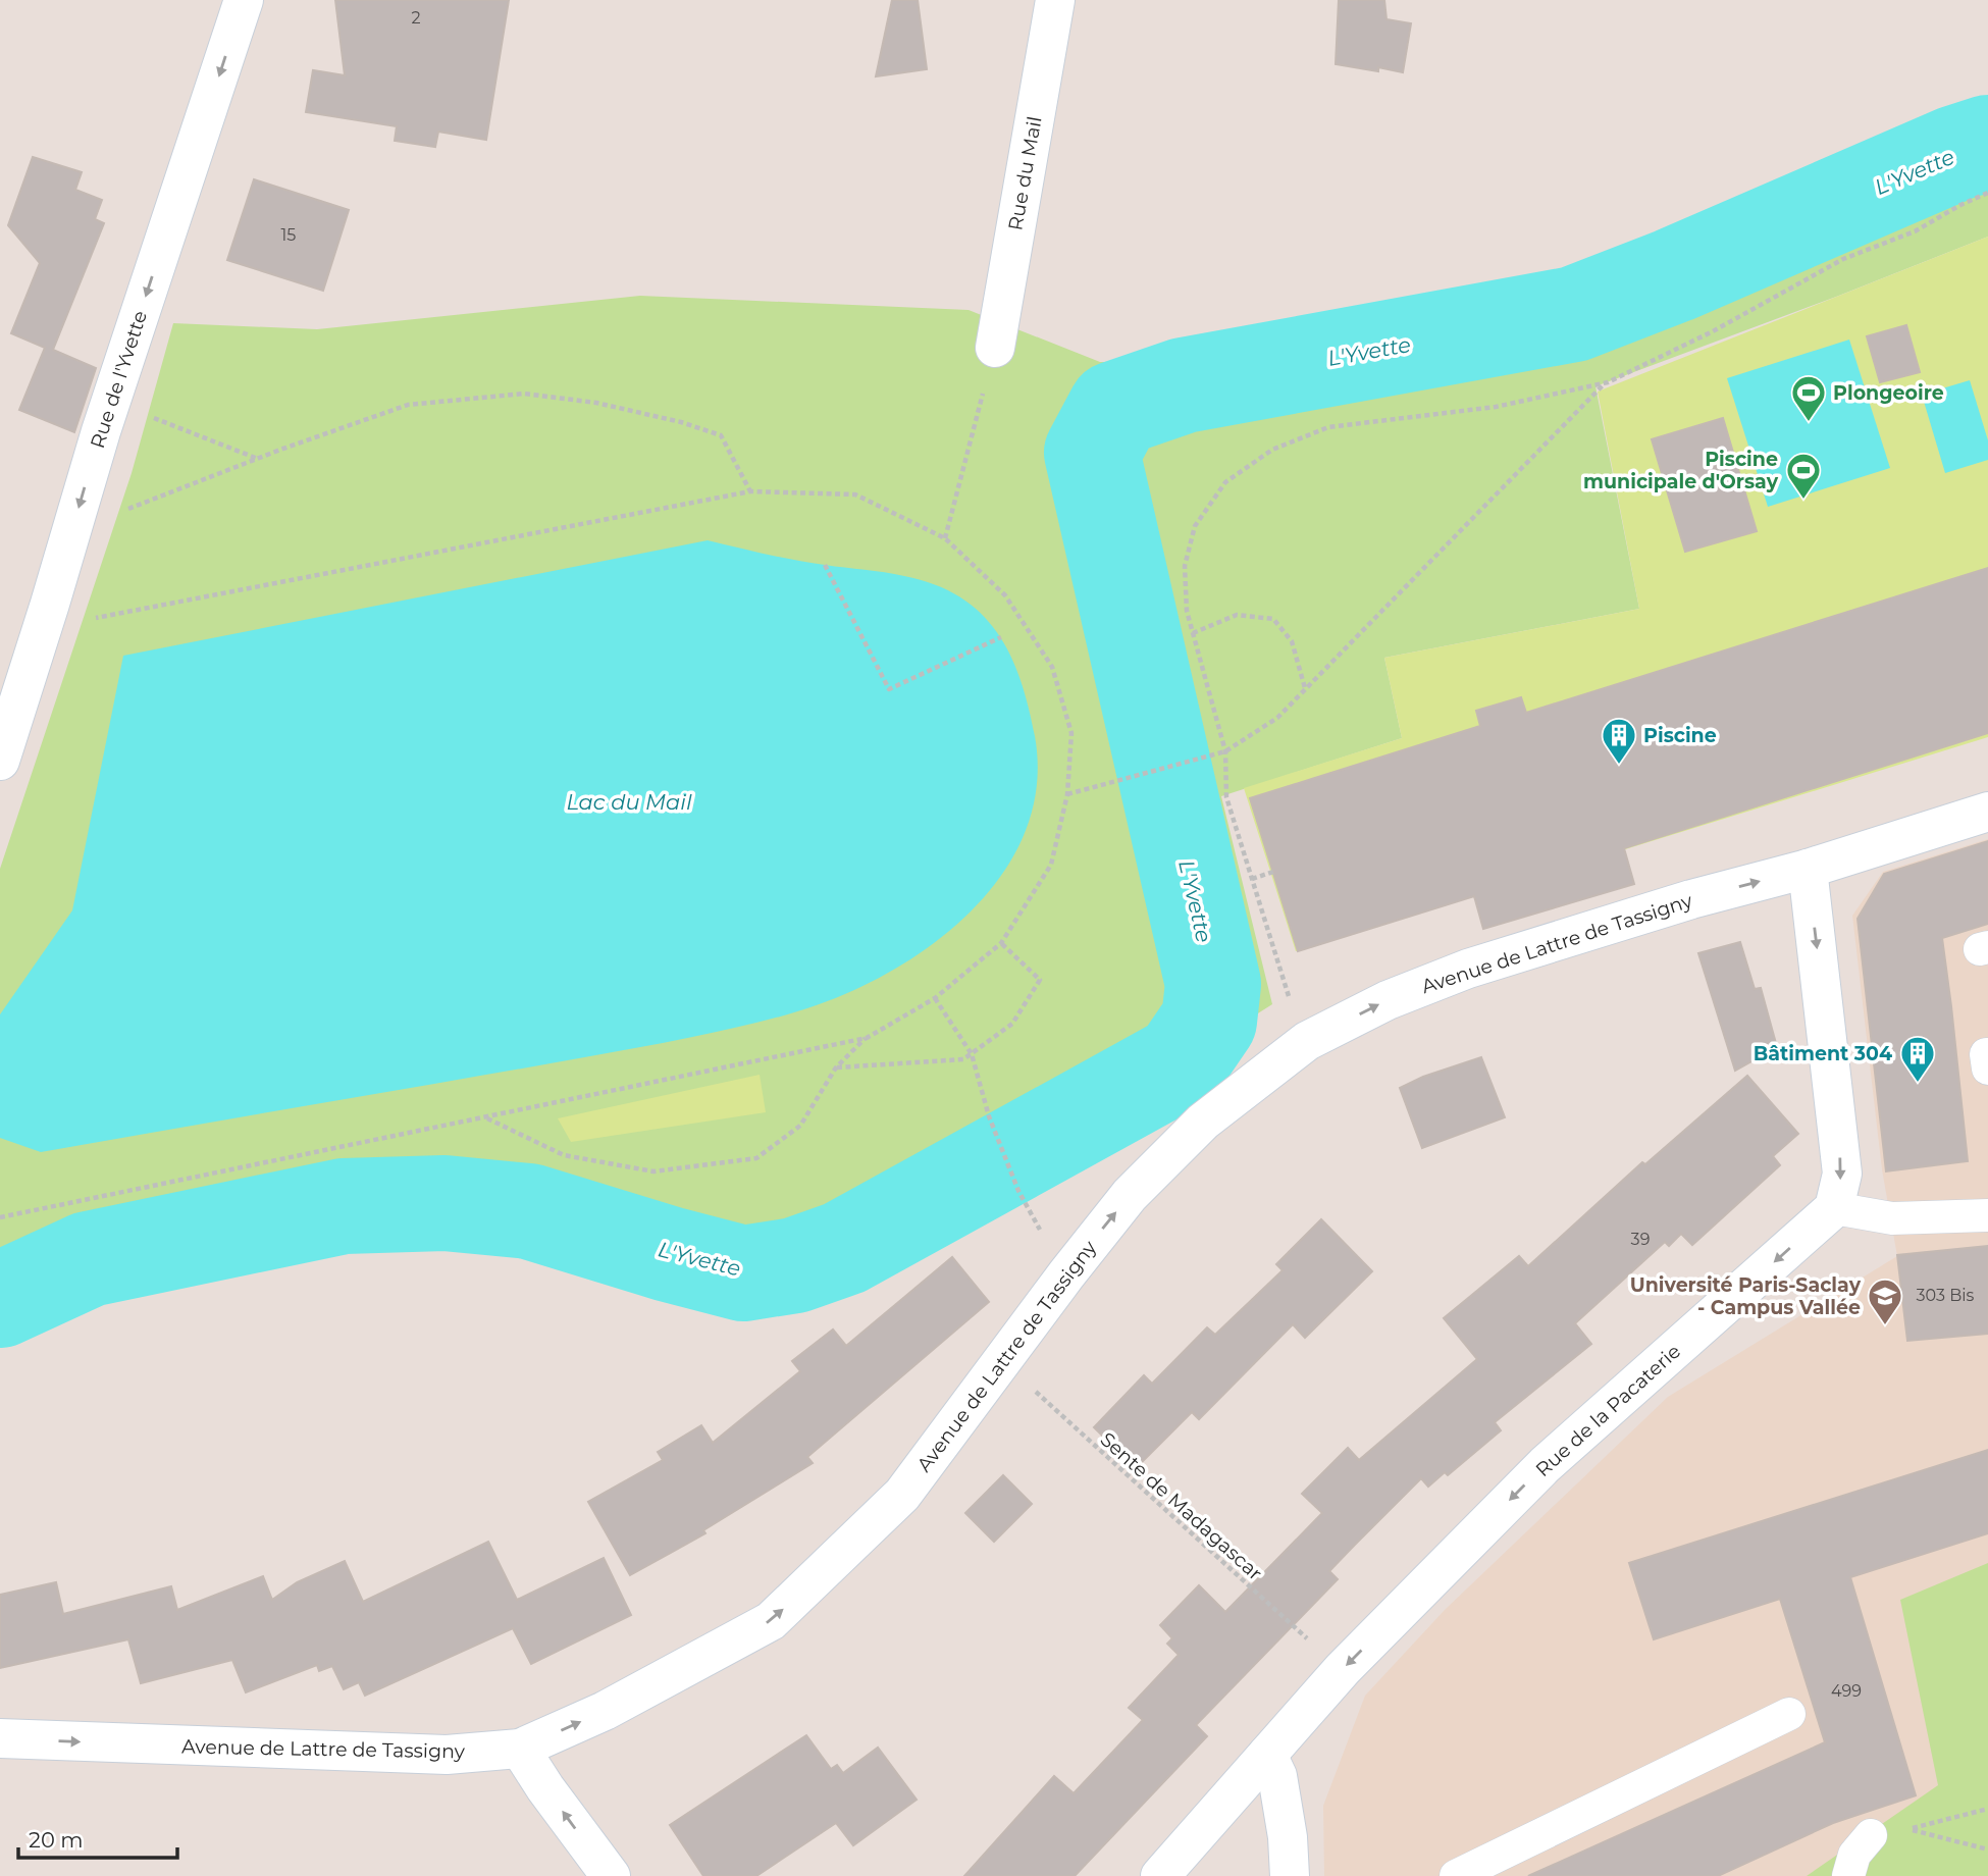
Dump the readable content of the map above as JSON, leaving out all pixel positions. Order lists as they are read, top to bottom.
{
  "streets": {
    "street": [
      "Rue du Mail",
      "Rue de l'Yvette",
      "Avenue de Lattre de Tassigny",
      "Rue de la Pacaterie"
    ],
    "path": ["Sente de Madagascar"]
  },
  "one_way": ["Rue de l'Yvette", "Avenue de Lattre de Tassigny", "Rue de la Pacaterie"],
  "water": ["L'Yvette", "Lac du Mail"],
  "places": {
    "sports": ["Plongeoire", "Piscine municipale d'Orsay"],
    "building": ["Piscine", "Bâtiment 304"],
    "school or university": ["Université Paris-Saclay - Campus Vallée"]
  },
  "house_numbers": [
    "2",
    "15",
    "39",
    "303 Bis",
    "499"
  ],
  "scale_bar": "20 m"
}
